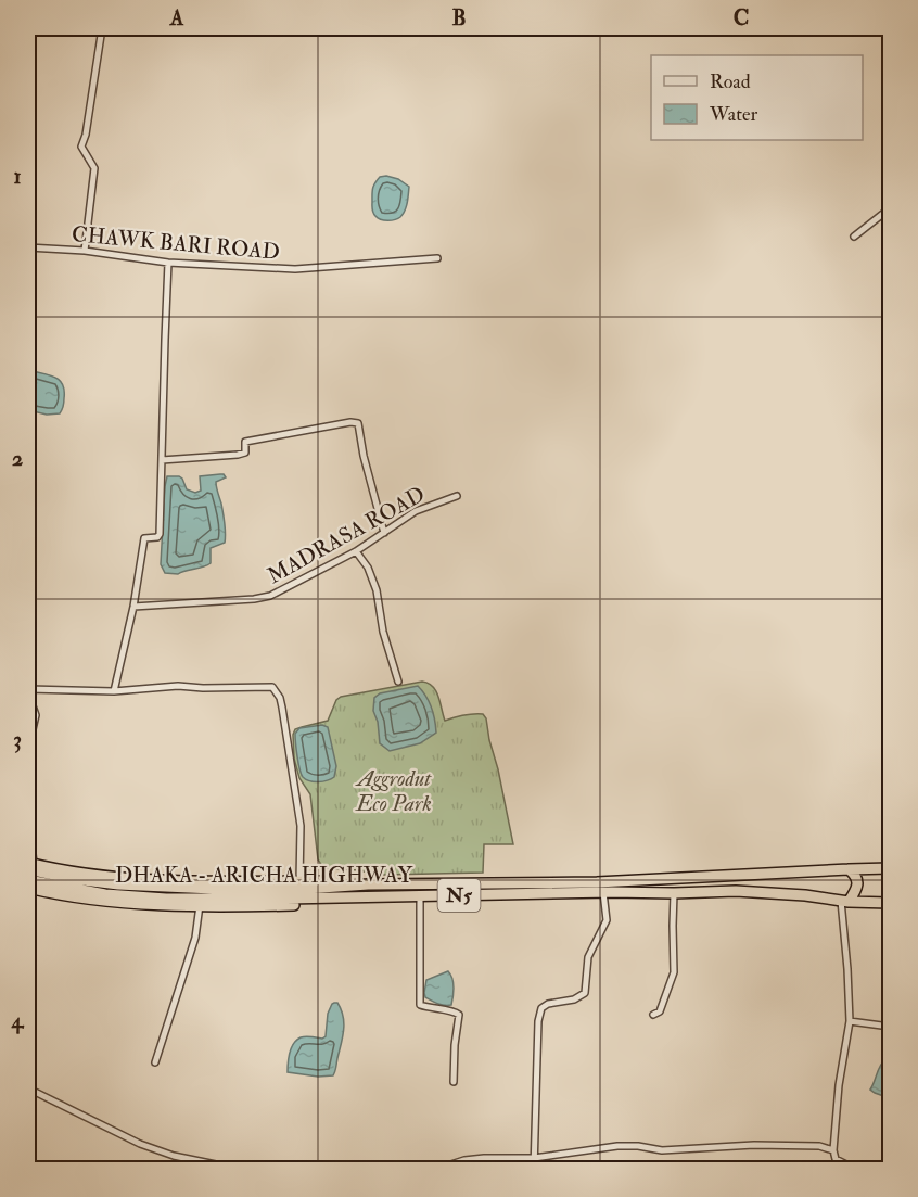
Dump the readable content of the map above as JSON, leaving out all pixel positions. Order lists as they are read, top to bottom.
{
  "streets": {
    "highway": ["DHAKA - ARICHA HIGHWAY", "N5"],
    "street": ["CHAWK BARI ROAD", "MADRASA ROAD"]
  },
  "parks": ["Aggrodut Eco Park"],
  "legend": ["Road", "Water"],
  "grid": {
    "columns": ["A", "B", "C"],
    "rows": [
      "1",
      "2",
      "3",
      "4"
    ]
  }
}
